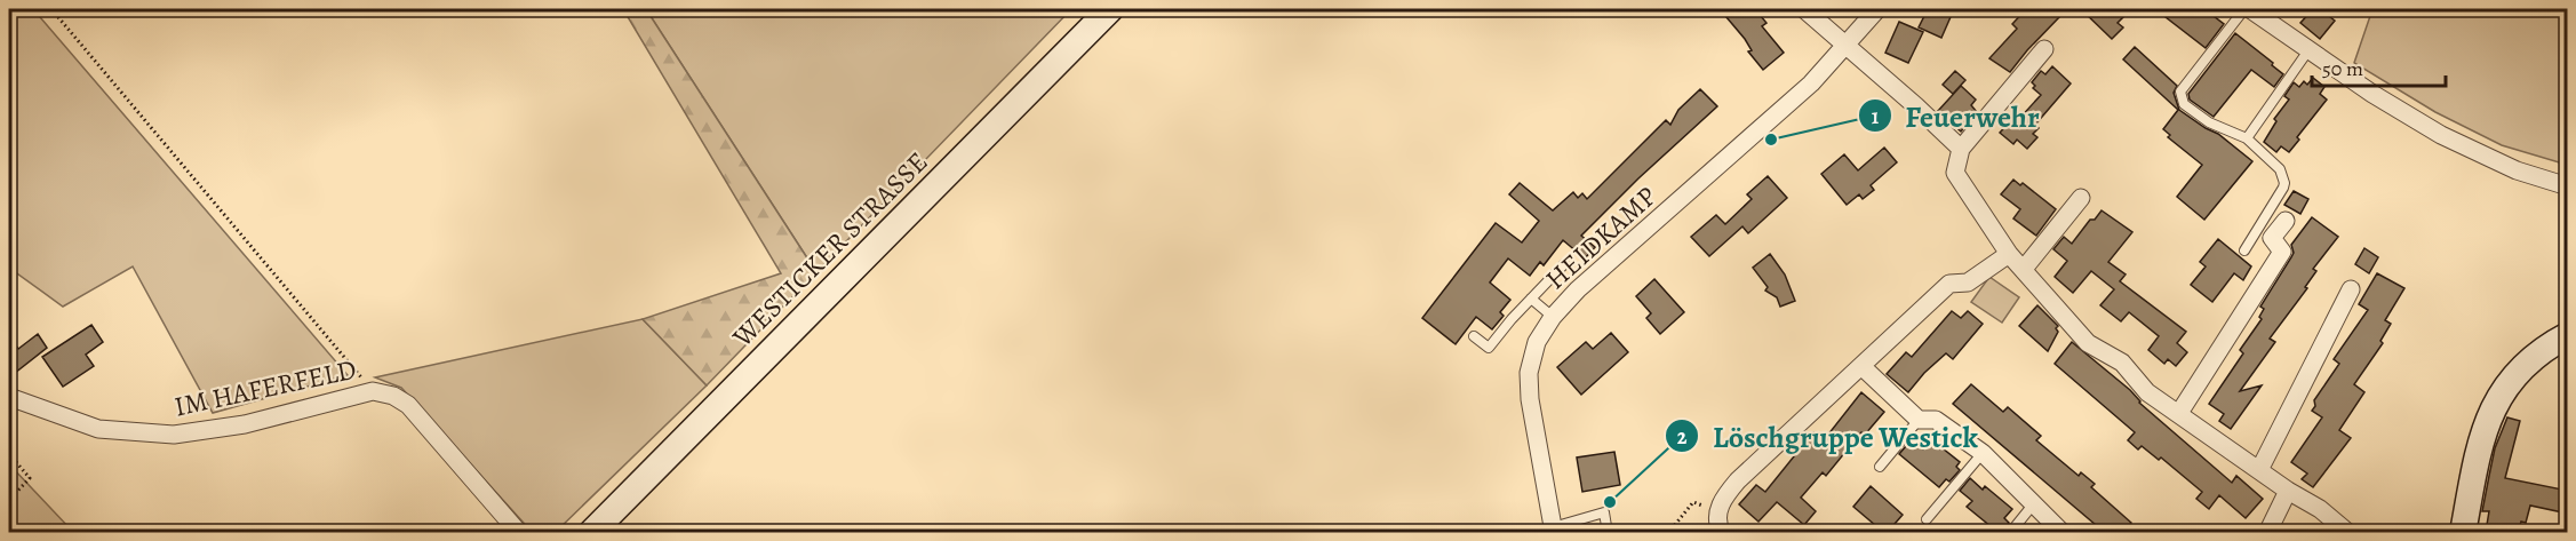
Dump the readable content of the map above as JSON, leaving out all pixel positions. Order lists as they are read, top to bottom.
{
  "streets": {
    "street": ["HEIDKAMP", "WESTICKER STRASSE", "IM HAFERFELD"]
  },
  "places": ["Feuerwehr", "Löschgruppe Westick"],
  "scale_bar": "50 m"
}
